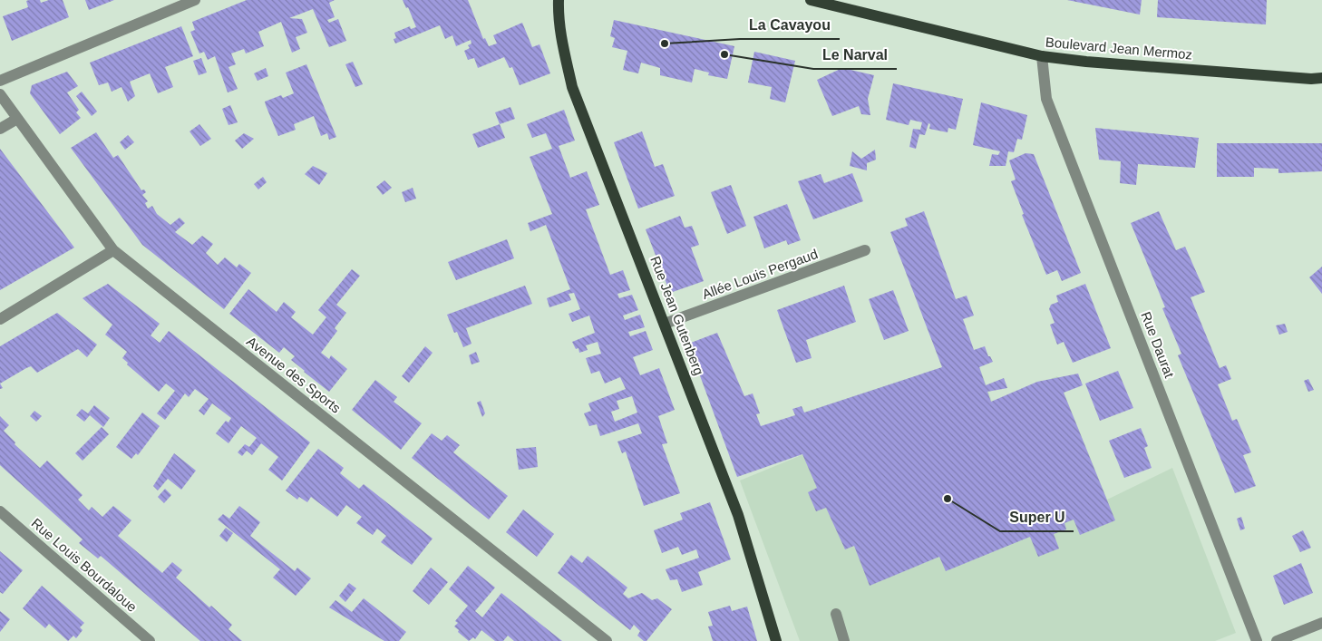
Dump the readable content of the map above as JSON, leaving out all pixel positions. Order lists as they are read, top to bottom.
{
  "streets": {
    "main road": ["Boulevard Jean Mermoz", "Rue Jean Gutenberg"],
    "street": [
      "Allée Louis Pergaud",
      "Rue Daurat",
      "Avenue des Sports",
      "Rue Louis Bourdaloue"
    ]
  },
  "crossings": [
    ["Boulevard Jean Mermoz", "Rue Daurat"],
    ["Allée Louis Pergaud", "Rue Jean Gutenberg"]
  ],
  "places": ["La Cavayou", "Le Narval", "Super U"]
}
